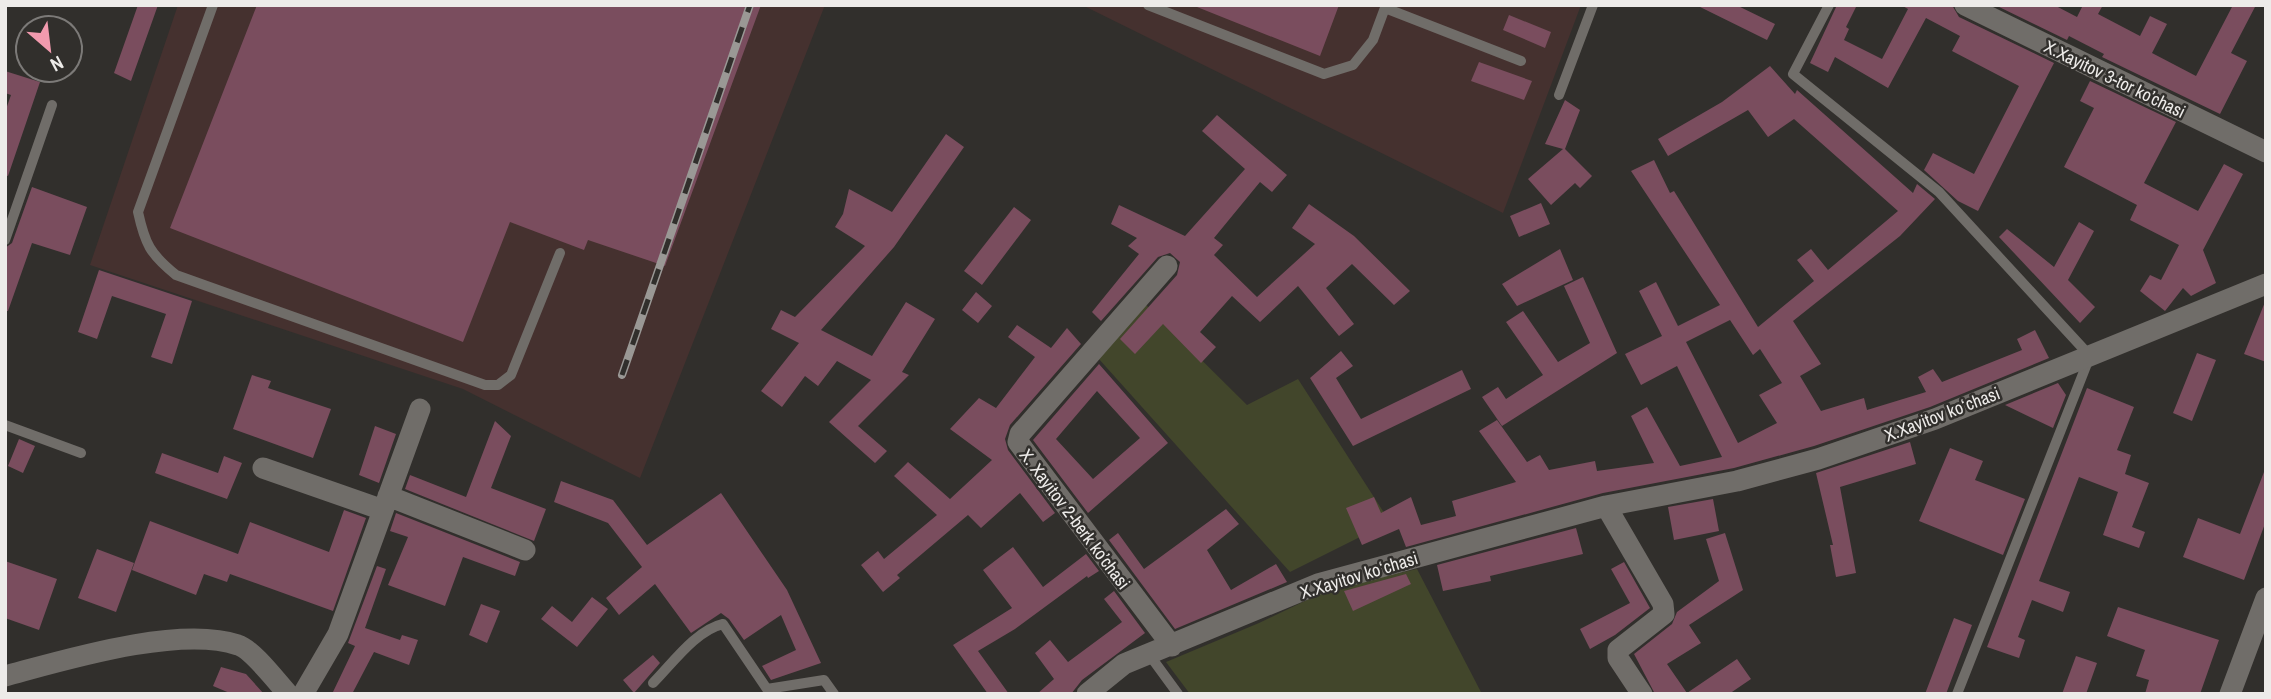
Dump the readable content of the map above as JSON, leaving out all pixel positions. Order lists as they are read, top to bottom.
{
  "streets": {
    "street": ["X.Xayitov 3-tor koʼchasi", "X.Xayitov koʻchasi", "X. Xayitov 2-berk koʼchasi"]
  },
  "crossings": [
    ["X.Xayitov koʻchasi", "X. Xayitov 2-berk koʼchasi"]
  ],
  "north": "bottom right"
}
